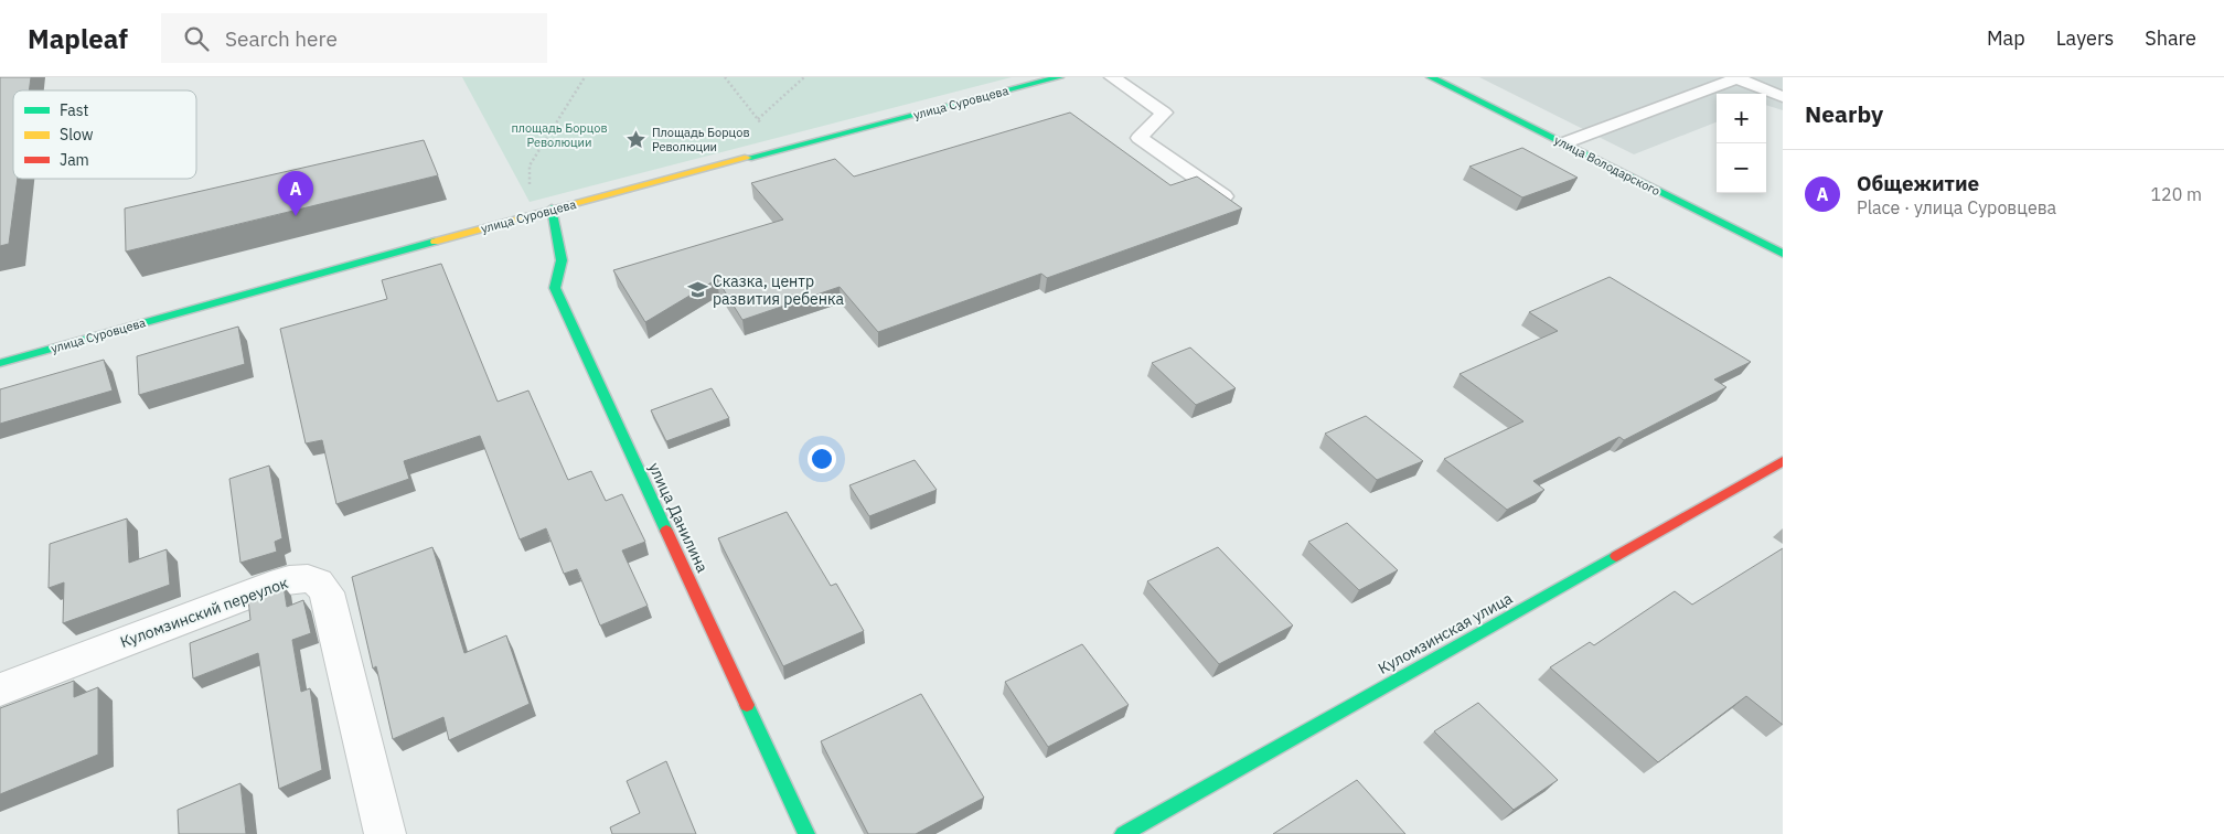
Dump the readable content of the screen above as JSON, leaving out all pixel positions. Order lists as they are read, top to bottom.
{
  "streets": {
    "street": [
      "улица Суровцева",
      "улица Володарского",
      "улица Данилина",
      "Куломзинский переулок",
      "Куломзинская улица"
    ]
  },
  "crossings": [
    ["улица Суровцева", "улица Данилина"]
  ],
  "parks": ["площадь Борцов Революции"],
  "places": {
    "place": ["Площадь Борцов Революции"],
    "school or university": ["Сказка, центр развития ребенка"]
  },
  "legend": ["Fast", "Slow", "Jam"],
  "page": {
    "header": "Mapleaf",
    "search": "Search here",
    "nav": ["Map", "Layers", "Share"],
    "heading": "Nearby",
    "map_buttons": ["+", "−"],
    "list": [
      {
        "mark": "A",
        "name": "Общежитие",
        "note": "Place · улица Суровцева",
        "value": "120 m"
      }
    ],
    "pins": "A"
  }
}
